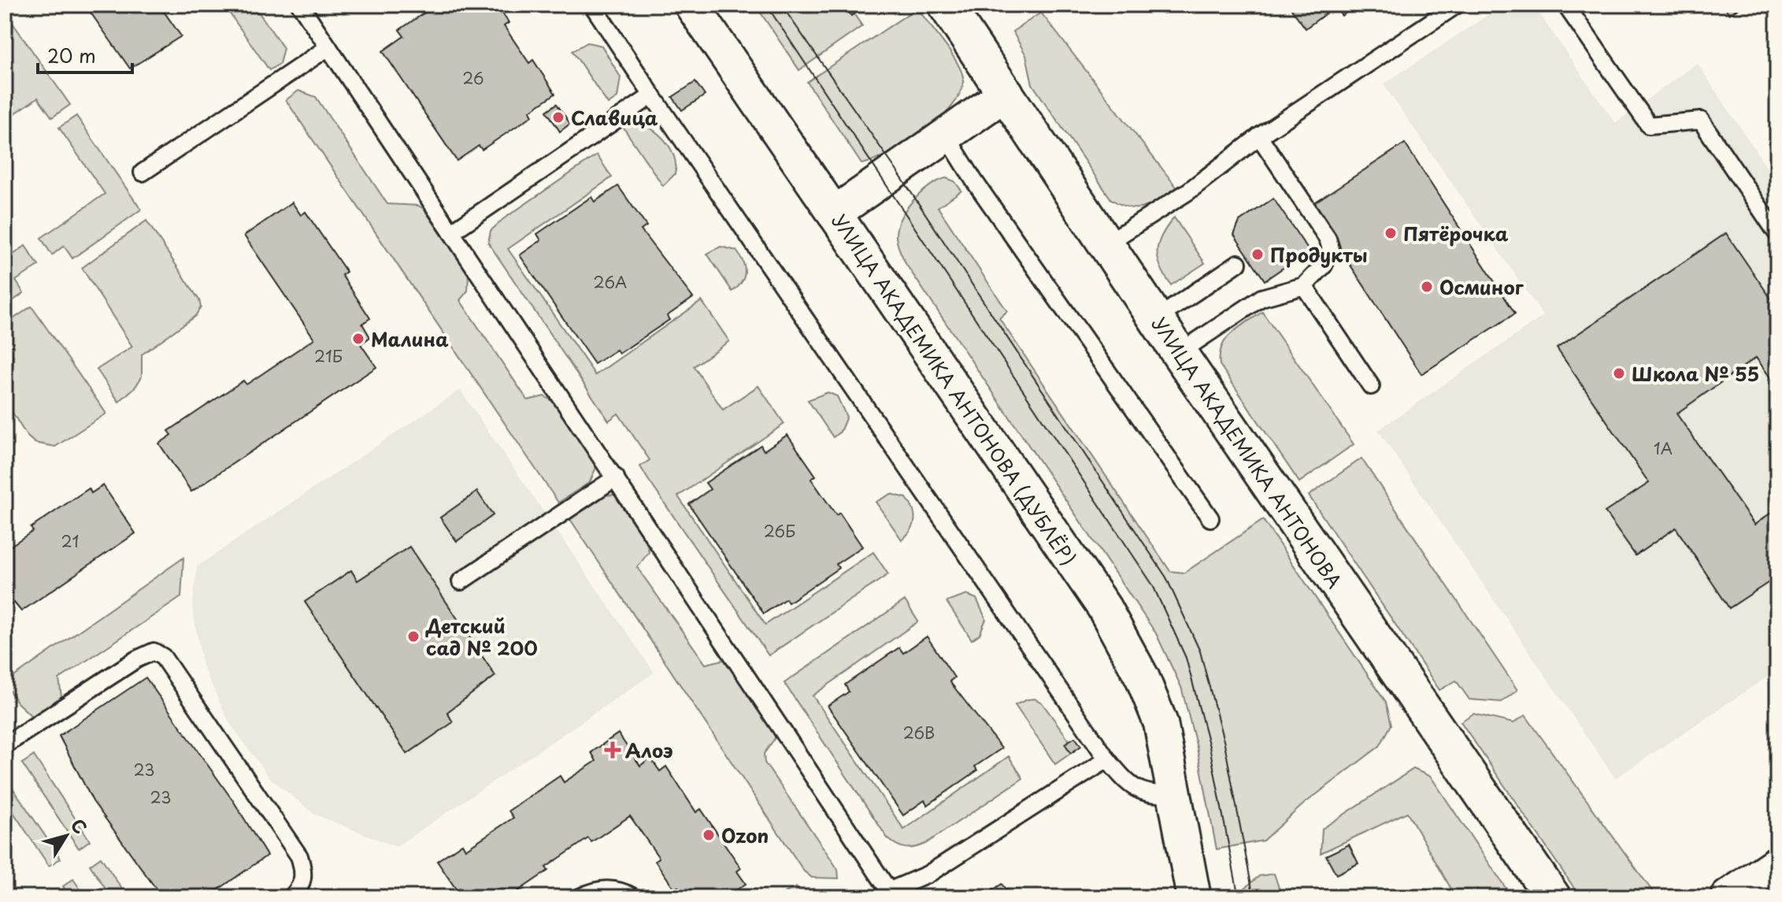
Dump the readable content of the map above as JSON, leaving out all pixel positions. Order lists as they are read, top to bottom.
{
  "streets": {
    "main road": ["УЛИЦА АКАДЕМИКА АНТОНОВА"],
    "street": ["УЛИЦА АКАДЕМИКА АНТОНОВА (ДУБЛЁР)"]
  },
  "places": {
    "other": [
      "Славица",
      "Пятёрочка",
      "Продукты",
      "Осминог",
      "Малина",
      "Школа № 55",
      "Детский сад № 200",
      "Ozon"
    ],
    "health": ["Алоэ"]
  },
  "house_numbers": [
    "26",
    "26А",
    "21Б",
    "1А",
    "26Б",
    "21",
    "26В",
    "23",
    "23"
  ],
  "scale_bar": "20 m",
  "north": "top right"
}
